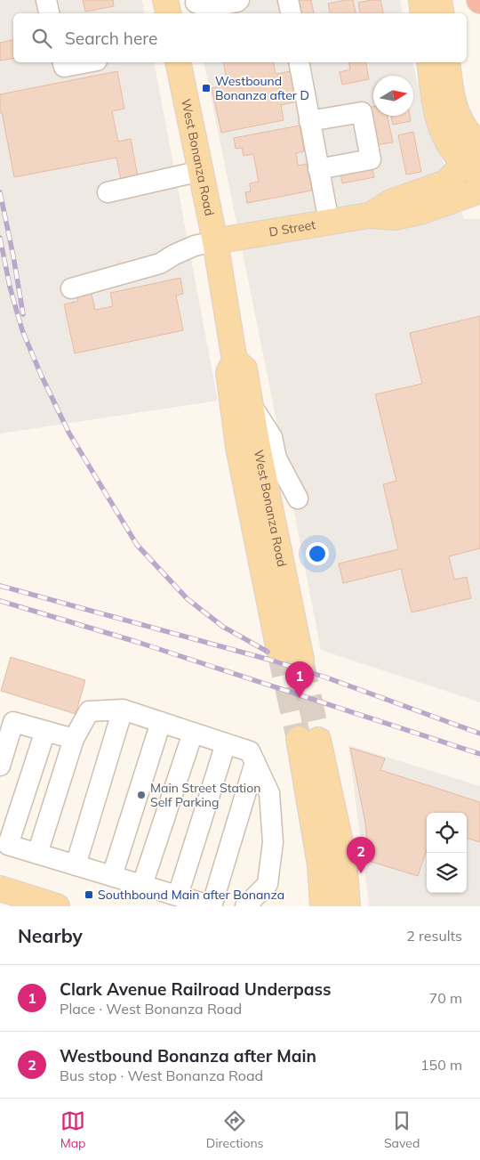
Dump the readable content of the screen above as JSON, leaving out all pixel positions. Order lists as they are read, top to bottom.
{
  "streets": {
    "main road": ["West Bonanza Road", "D Street"]
  },
  "crossings": [
    ["West Bonanza Road", "D Street"]
  ],
  "places": {
    "transit": ["Westbound Bonanza after D", "Southbound Main after Bonanza"],
    "other": ["Main Street Station Self Parking"]
  },
  "north": "right",
  "page": {
    "search": "Search here",
    "pins": ["1", "2"],
    "heading": ["Nearby", "2 results"],
    "list": [
      {
        "mark": "1",
        "name": "Clark Avenue Railroad Underpass",
        "note": "Place · West Bonanza Road",
        "value": "70 m"
      },
      {
        "mark": "2",
        "name": "Westbound Bonanza after Main",
        "note": "Bus stop · West Bonanza Road",
        "value": "150 m"
      }
    ],
    "nav": ["Map", "Directions", "Saved"]
  }
}
